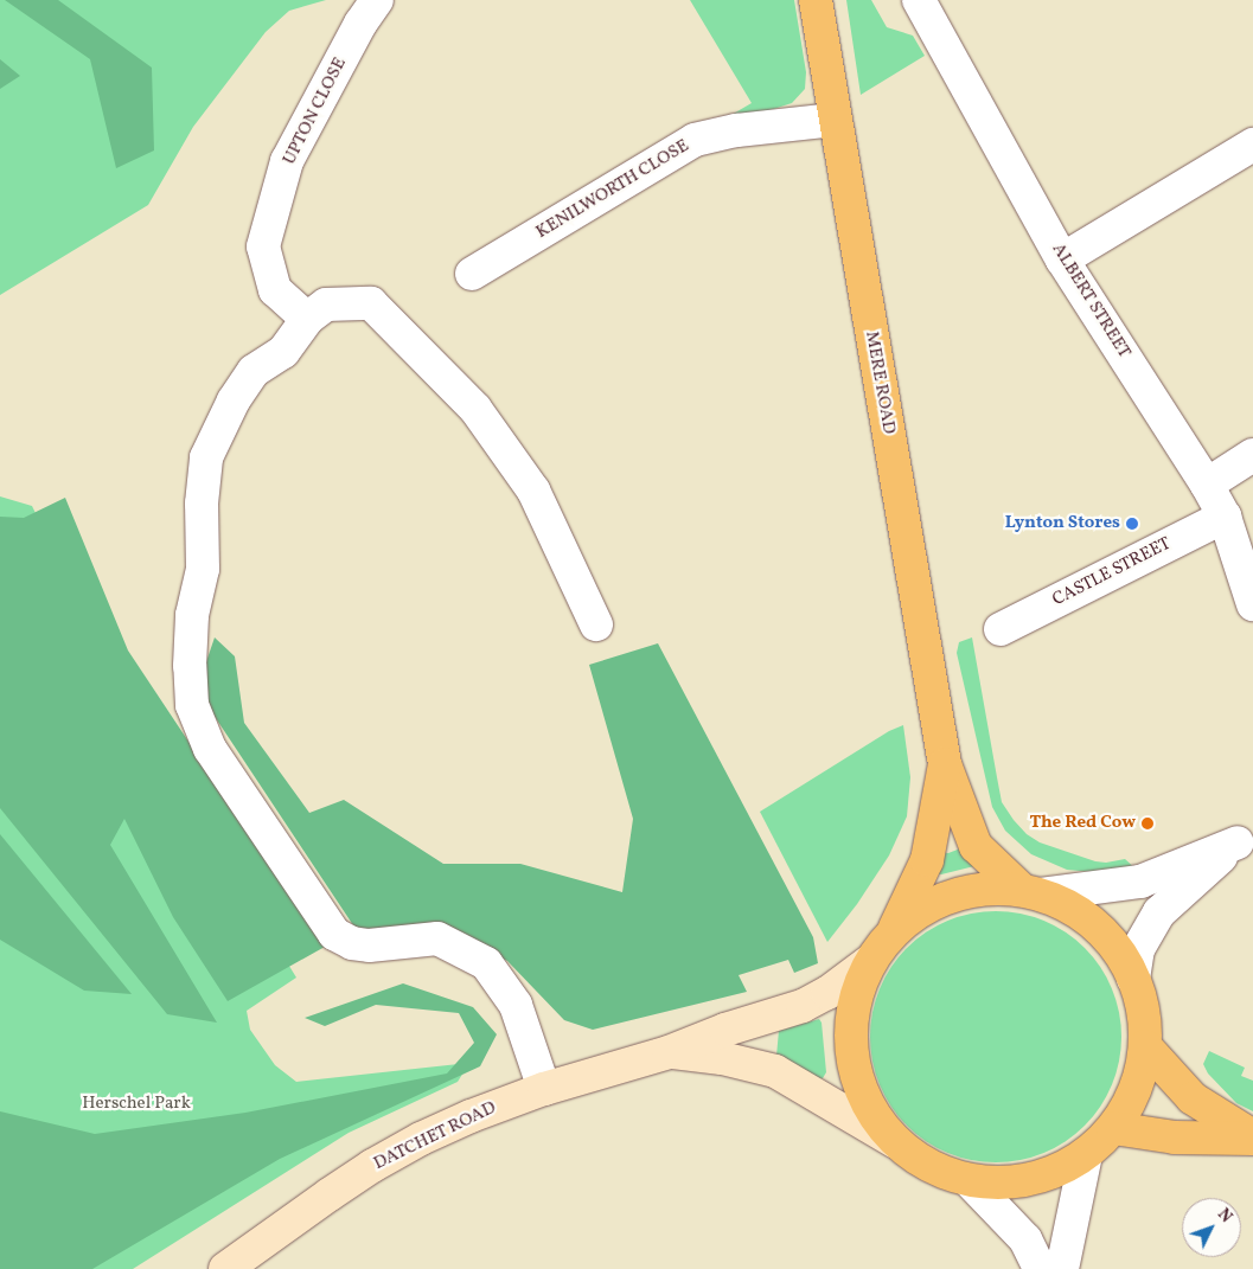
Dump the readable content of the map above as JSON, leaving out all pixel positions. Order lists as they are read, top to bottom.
{
  "streets": {
    "main road": ["MERE ROAD", "DATCHET ROAD"],
    "street": [
      "UPTON CLOSE",
      "KENILWORTH CLOSE",
      "ALBERT STREET",
      "CASTLE STREET"
    ]
  },
  "crossings": [
    ["KENILWORTH CLOSE", "MERE ROAD"],
    ["ALBERT STREET", "CASTLE STREET"]
  ],
  "parks": ["Herschel Park"],
  "places": ["Lynton Stores", "The Red Cow"],
  "north": "top right"
}
